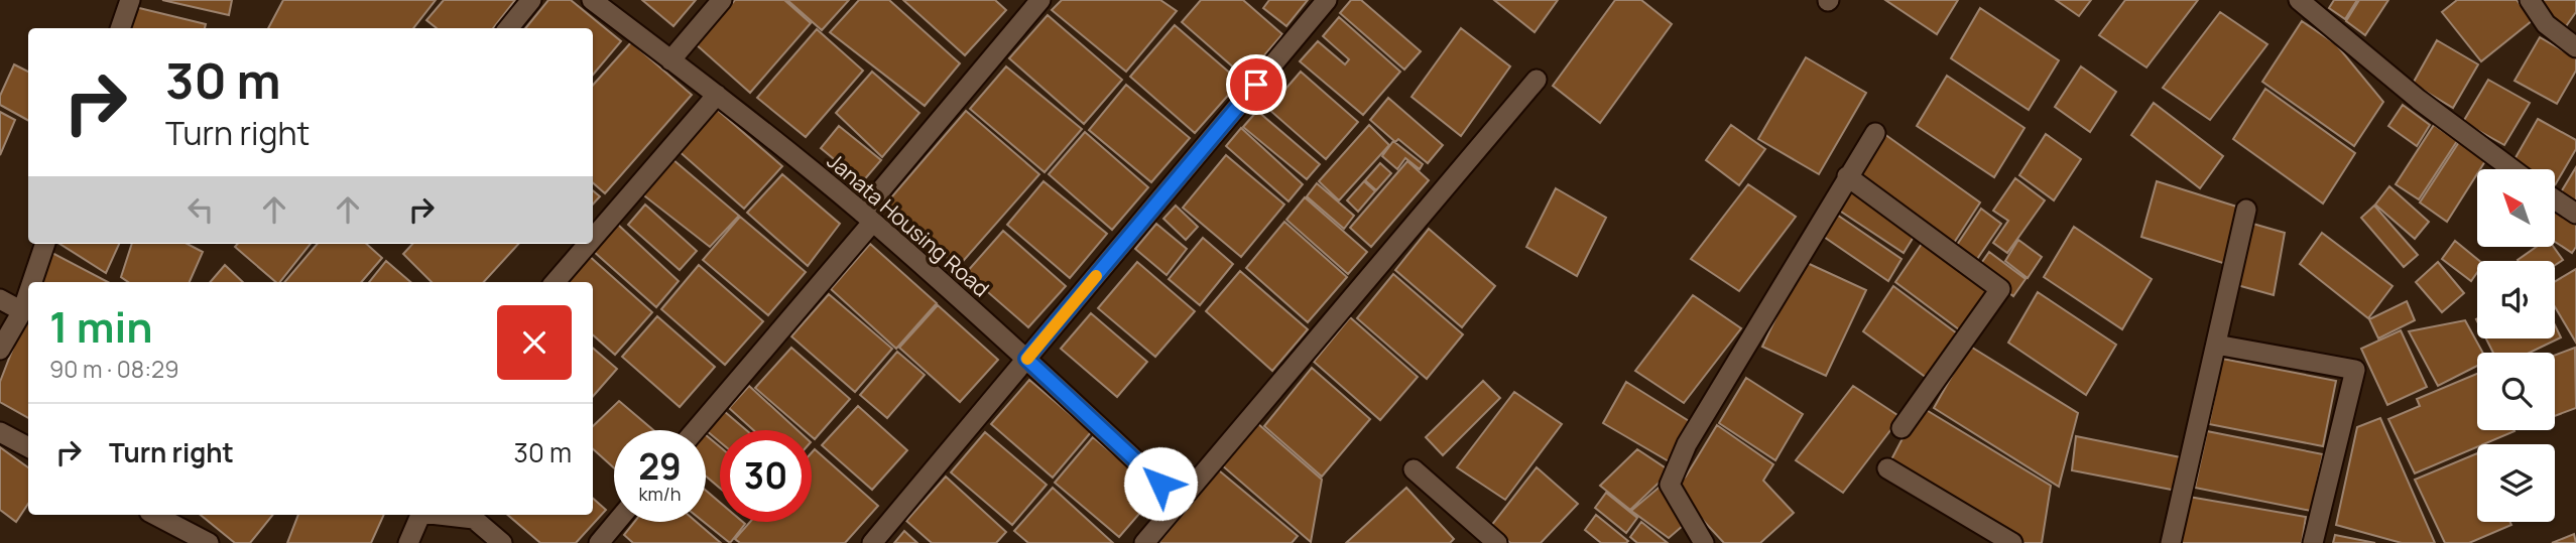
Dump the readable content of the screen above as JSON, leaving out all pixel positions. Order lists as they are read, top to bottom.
{
  "streets": {
    "street": ["Janata Housing Road"]
  },
  "north": "top left",
  "page": {
    "turn": ["30 m", "Turn right"],
    "heading": ["1 min", "90 m · 08:29"],
    "list": [
      {
        "name": "Turn right",
        "value": "30 m"
      }
    ],
    "speed": "29 km/h",
    "limit": "30"
  }
}
